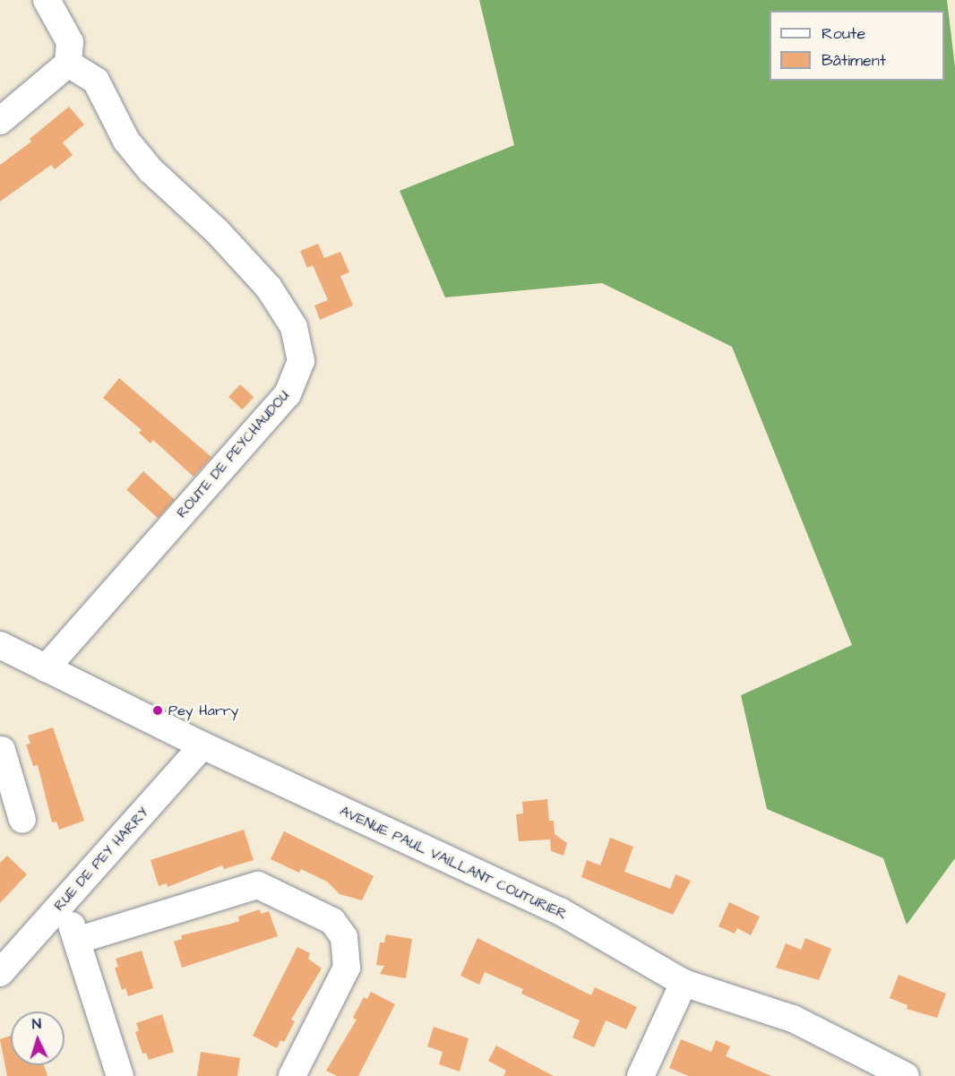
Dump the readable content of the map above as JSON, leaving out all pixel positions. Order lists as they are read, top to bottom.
{
  "streets": {
    "street": ["ROUTE DE PEYCHAUDOU", "RUE DE PEY HARRY", "AVENUE PAUL VAILLANT COUTURIER"]
  },
  "crossings": [
    ["ROUTE DE PEYCHAUDOU", "AVENUE PAUL VAILLANT COUTURIER"],
    ["RUE DE PEY HARRY", "AVENUE PAUL VAILLANT COUTURIER"]
  ],
  "places": ["Pey Harry"],
  "legend": ["Route", "Bâtiment"],
  "north": "top"
}
